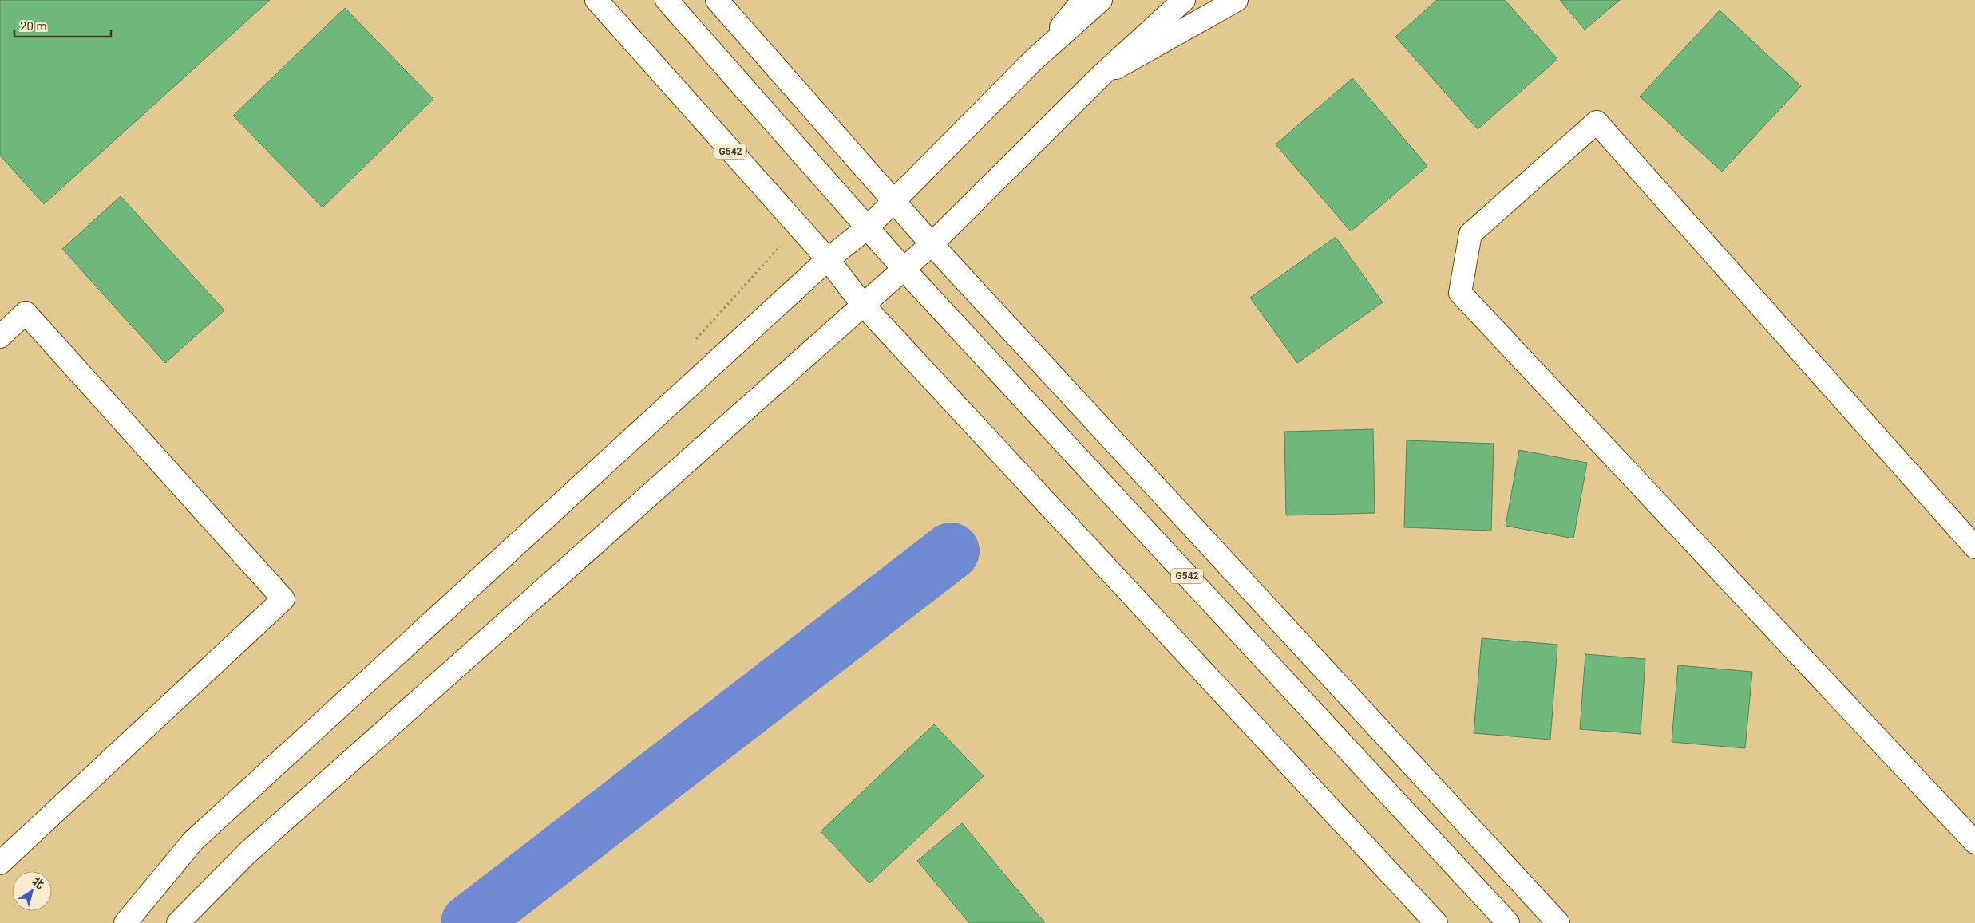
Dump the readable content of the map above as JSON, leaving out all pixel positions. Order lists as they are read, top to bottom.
{
  "streets": {
    "main road": ["G542"]
  },
  "scale_bar": "20 m",
  "north": "top right"
}
